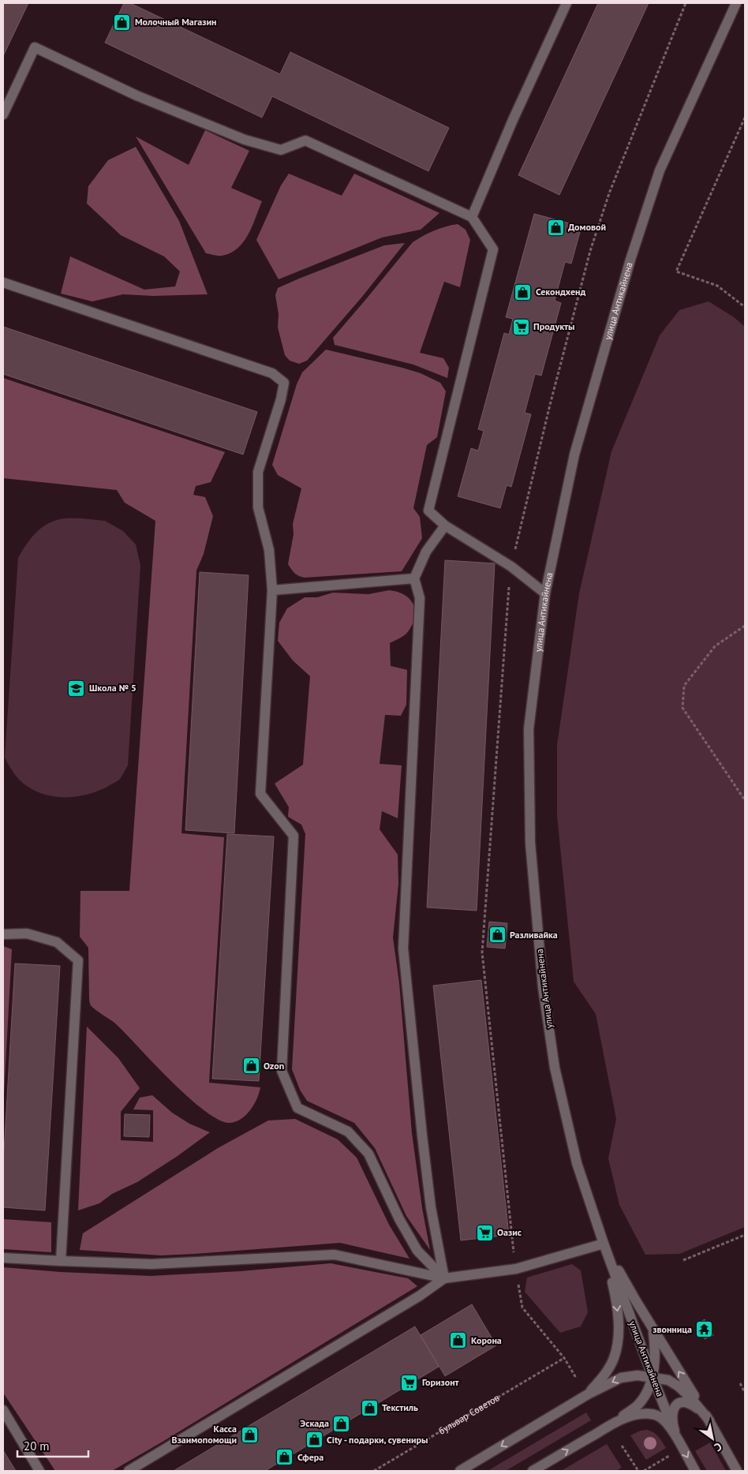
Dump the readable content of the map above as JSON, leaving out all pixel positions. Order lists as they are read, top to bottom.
{
  "streets": {
    "street": ["улица Антикайнена"],
    "path": ["бульвар Советов"]
  },
  "places": {
    "shop": [
      "Молочный Магазин",
      "Домовой",
      "Секондхенд",
      "Разливайка",
      "Ozon",
      "Корона",
      "Текстиль",
      "Эскада",
      "Касса Взаимопомощи",
      "City - подарки, сувениры",
      "Сфера"
    ],
    "supermarket": ["Продукты", "Оазис", "Горизонт"],
    "school or university": ["Школа № 5"],
    "temple": ["звонница"]
  },
  "scale_bar": "20 m",
  "north": "bottom right"
}
